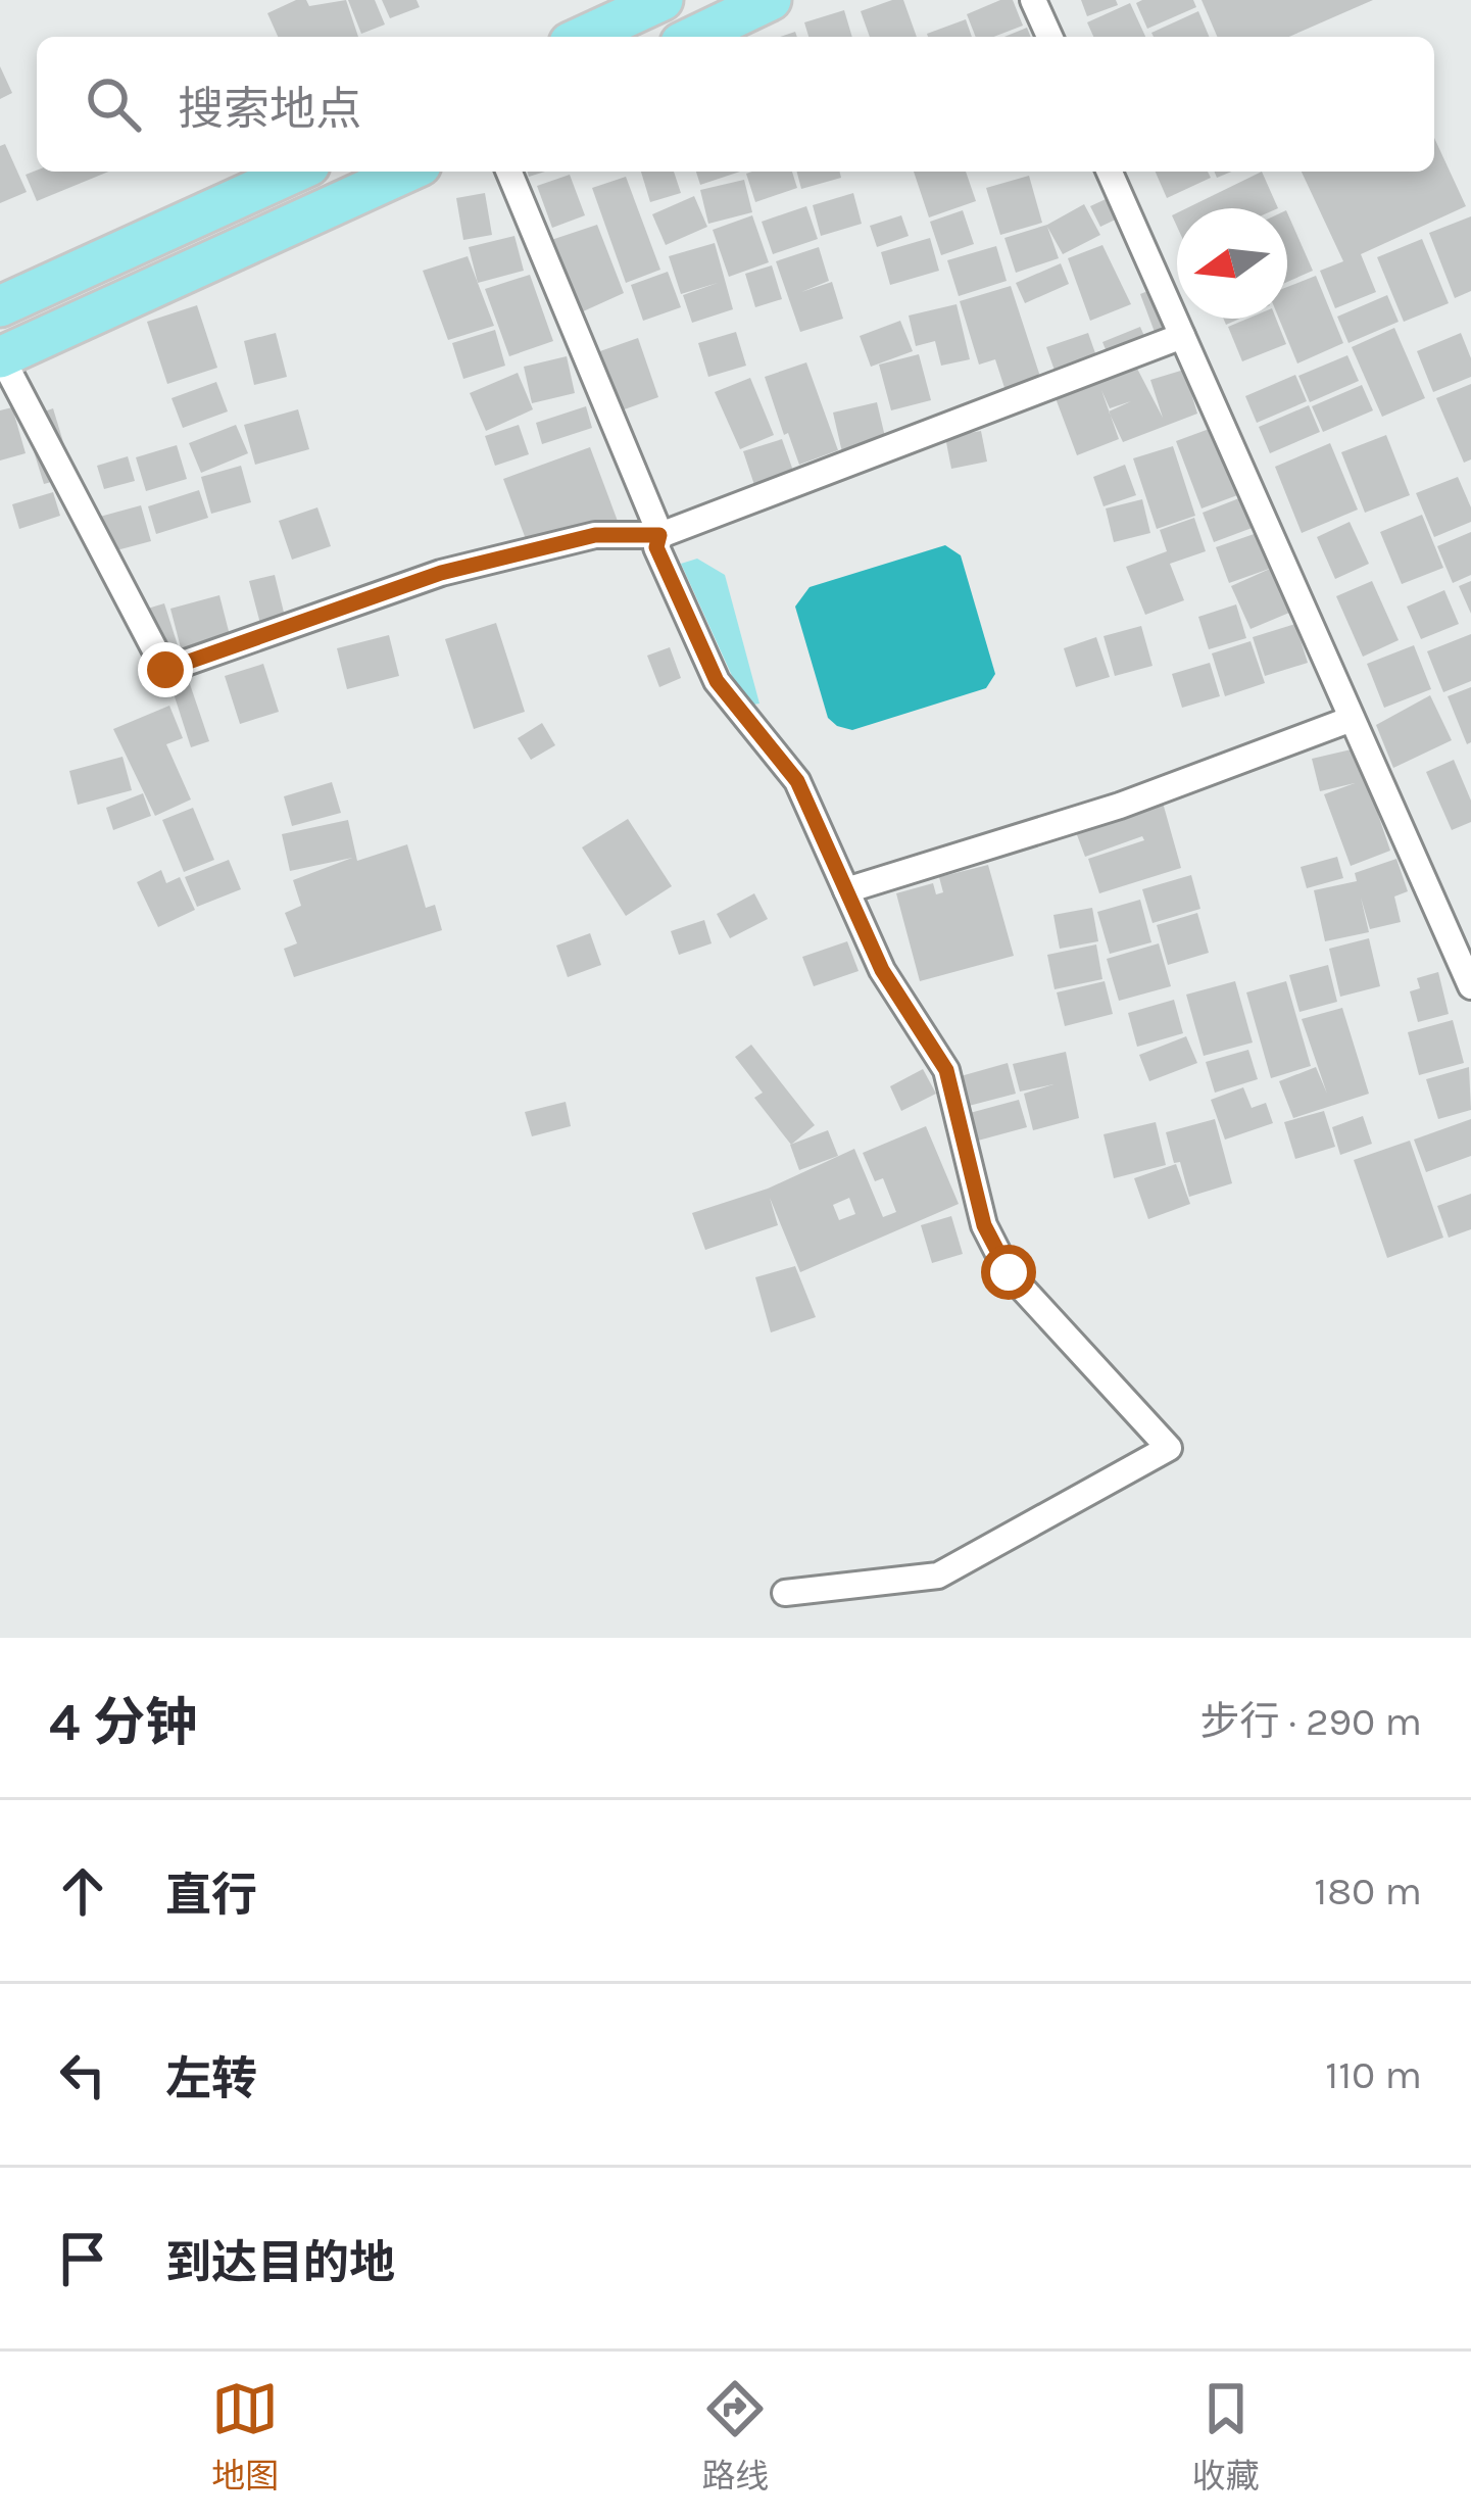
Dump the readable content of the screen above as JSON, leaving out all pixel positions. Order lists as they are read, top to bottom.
{
  "north": "left",
  "page": {
    "search": "搜索地点",
    "heading": ["4 分钟", "步行 · 290 m"],
    "list": [
      ["直行", "180 m"],
      ["左转", "110 m"],
      "到达目的地"
    ],
    "nav": ["地图", "路线", "收藏"]
  }
}
